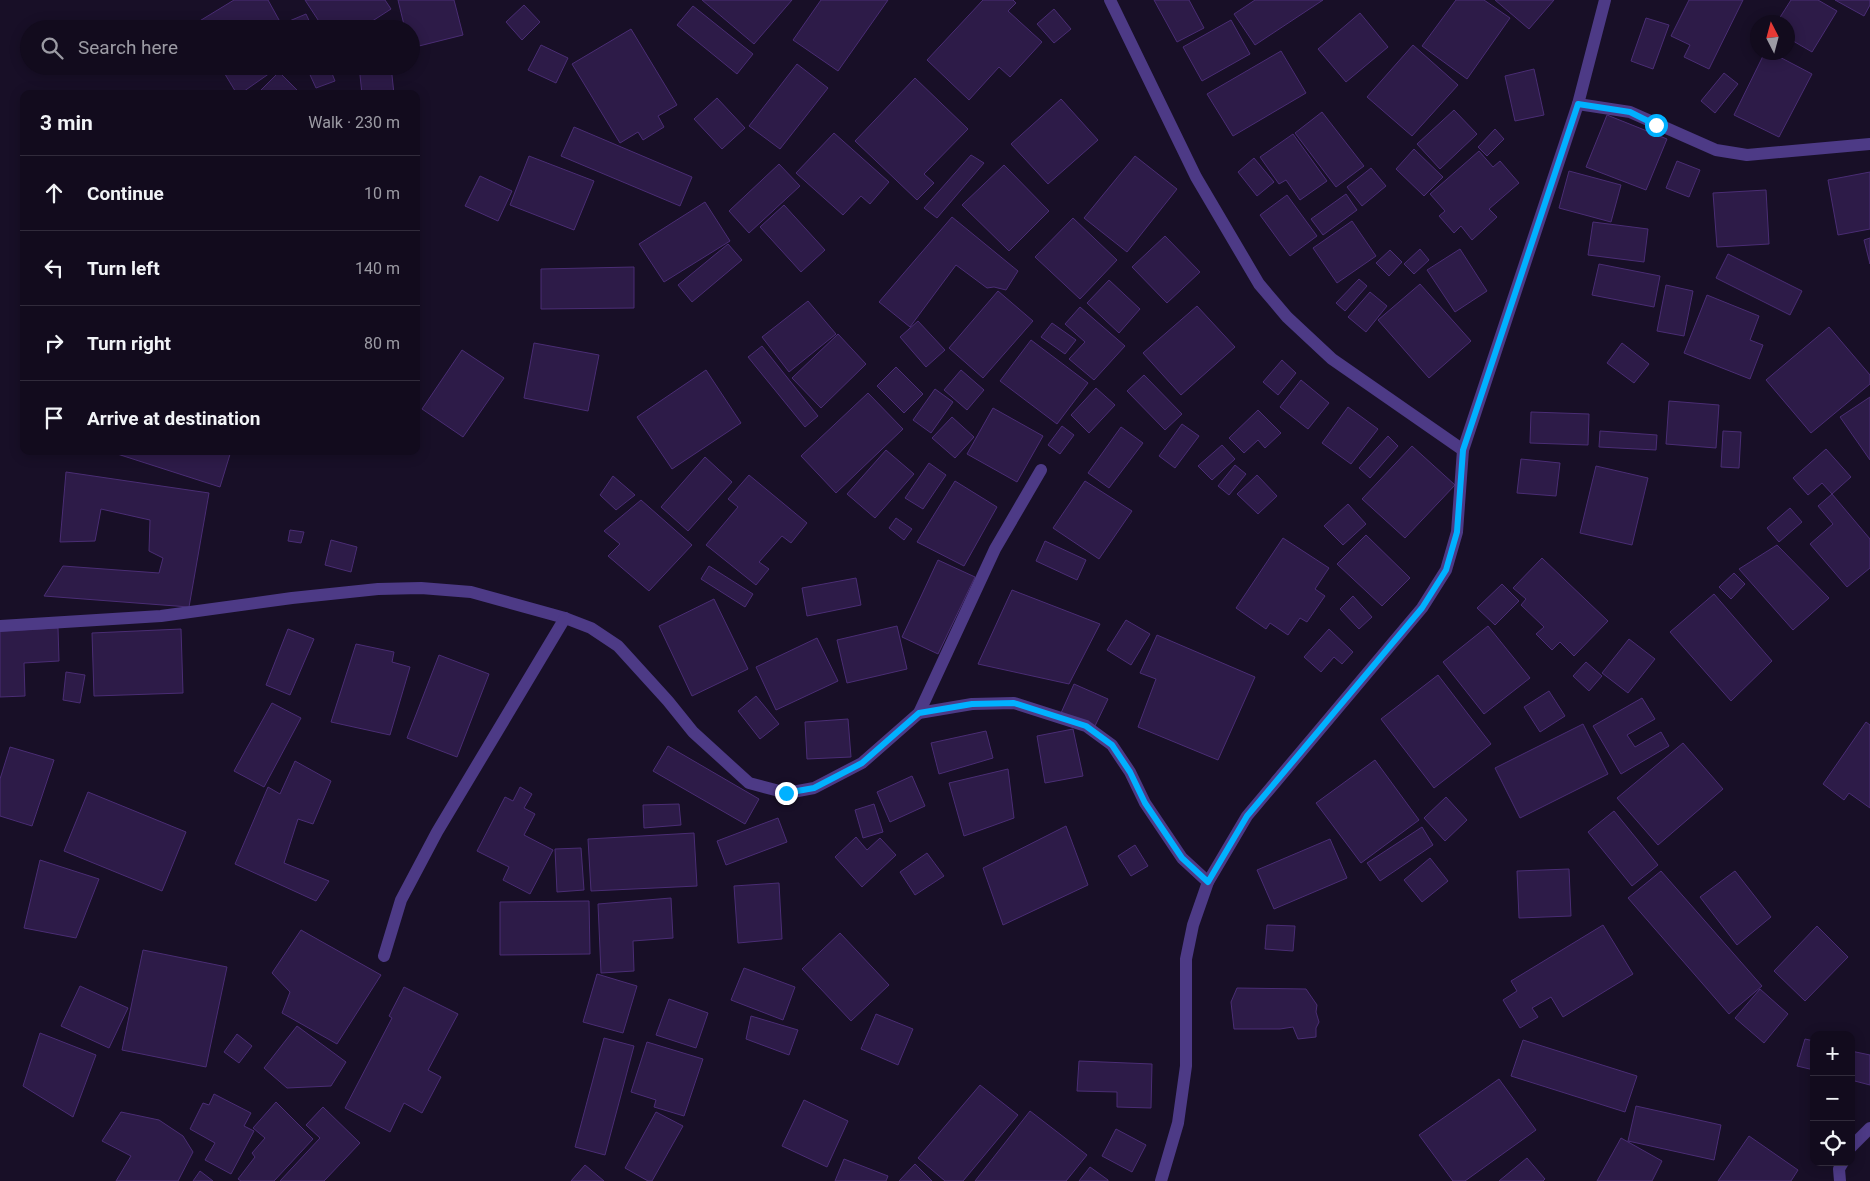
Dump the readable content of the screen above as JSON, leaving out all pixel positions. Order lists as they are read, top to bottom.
{
  "north": "top",
  "page": {
    "search": "Search here",
    "heading": ["3 min", "Walk · 230 m"],
    "list": [
      ["Continue", "10 m"],
      ["Turn left", "140 m"],
      ["Turn right", "80 m"],
      "Arrive at destination"
    ],
    "map_buttons": ["+", "−"]
  }
}
